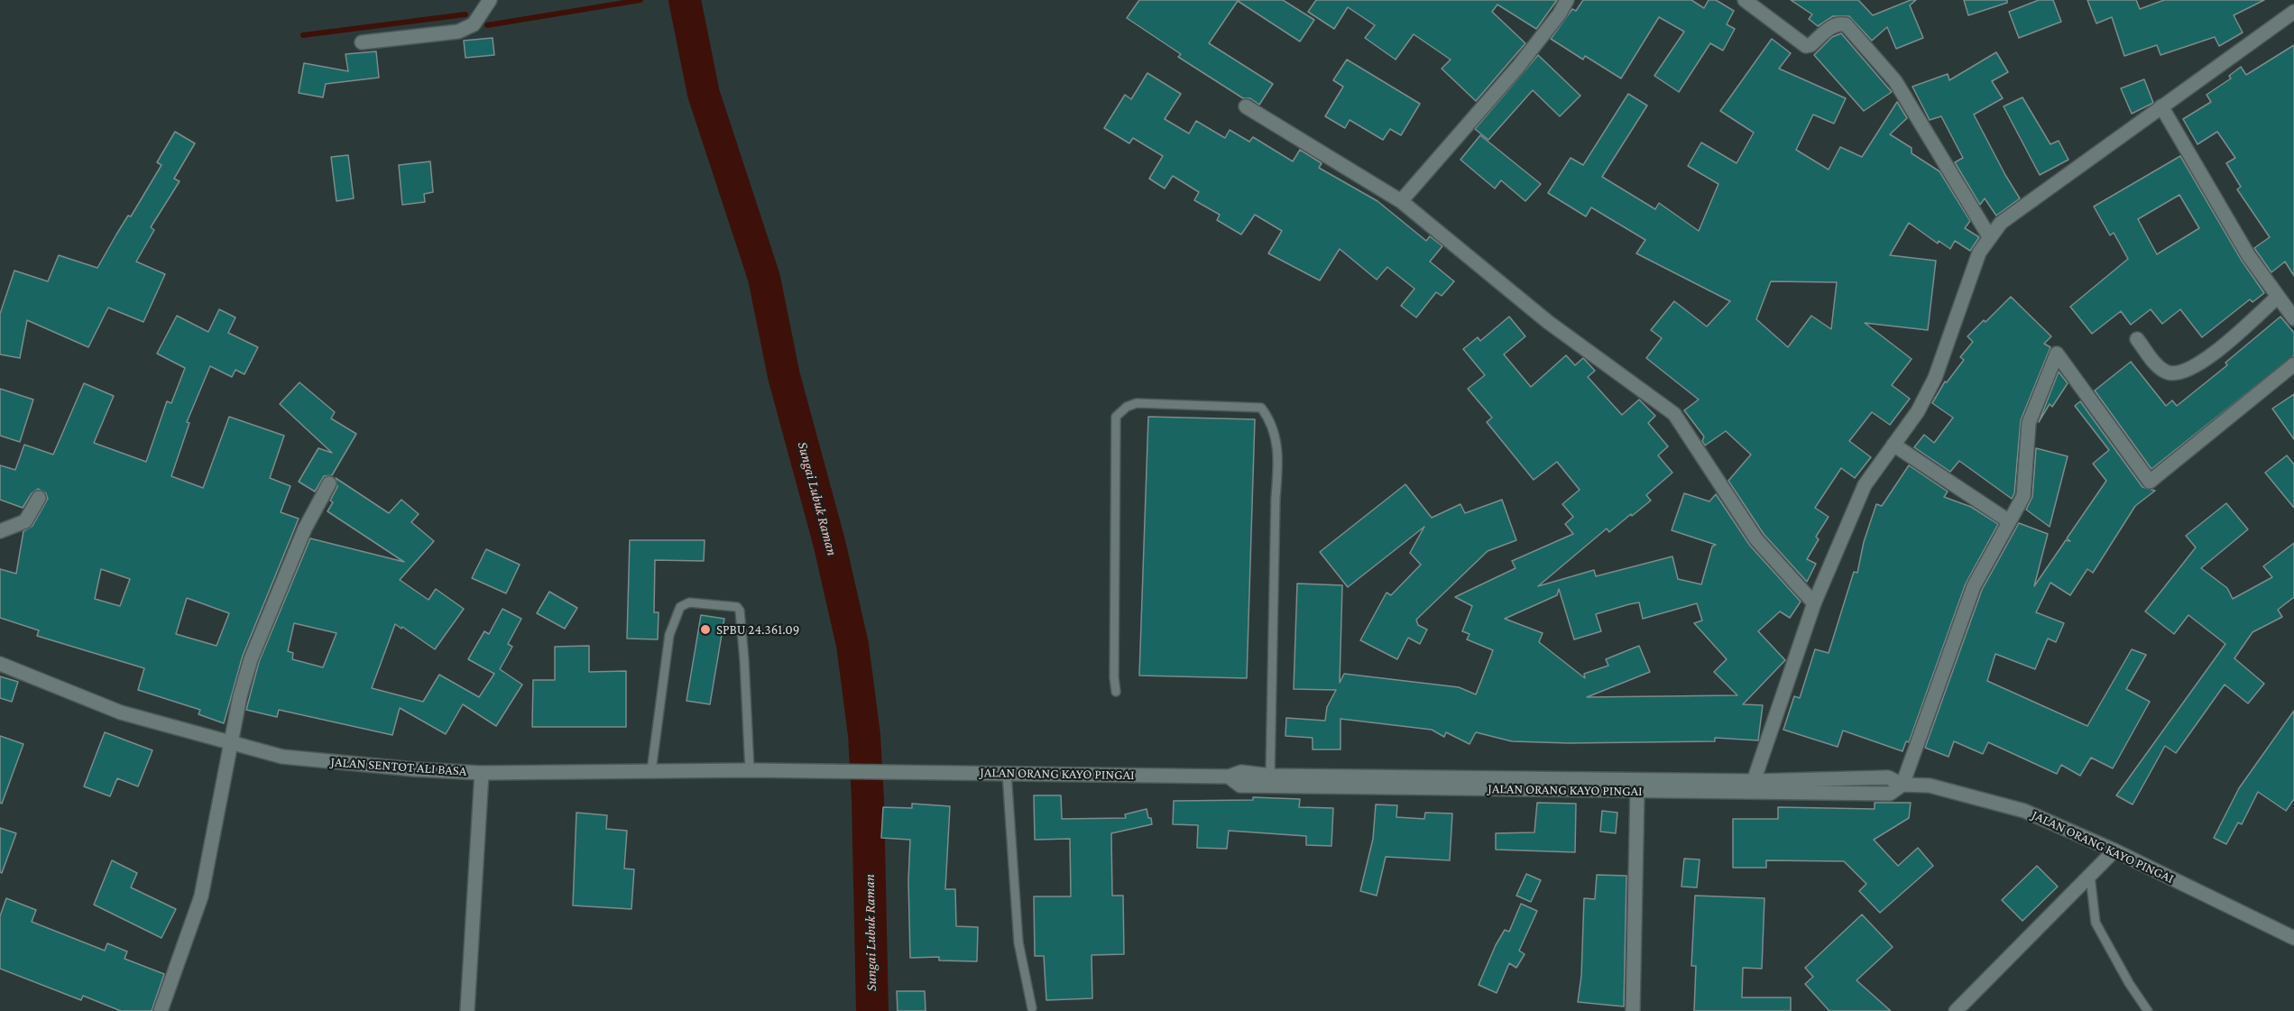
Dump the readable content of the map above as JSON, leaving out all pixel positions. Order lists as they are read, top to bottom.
{
  "streets": {
    "street": ["JALAN SENTOT ALI BASA", "JALAN ORANG KAYO PINGAI"]
  },
  "crossings": [
    ["JALAN SENTOT ALI BASA", "JALAN ORANG KAYO PINGAI"]
  ],
  "water": ["Sungai Lubuk Raman"],
  "places": ["SPBU 24.361.09"]
}
